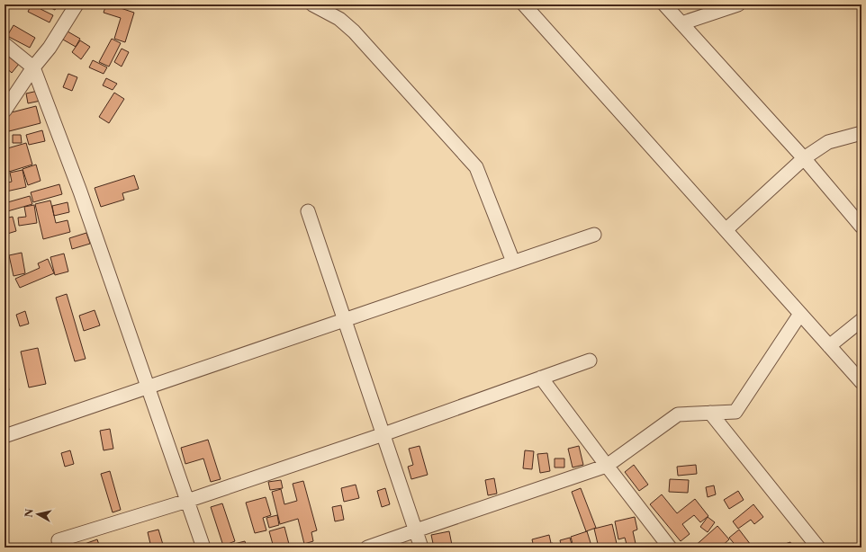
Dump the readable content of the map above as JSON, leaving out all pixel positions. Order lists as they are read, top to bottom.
{
  "north": "left"
}
